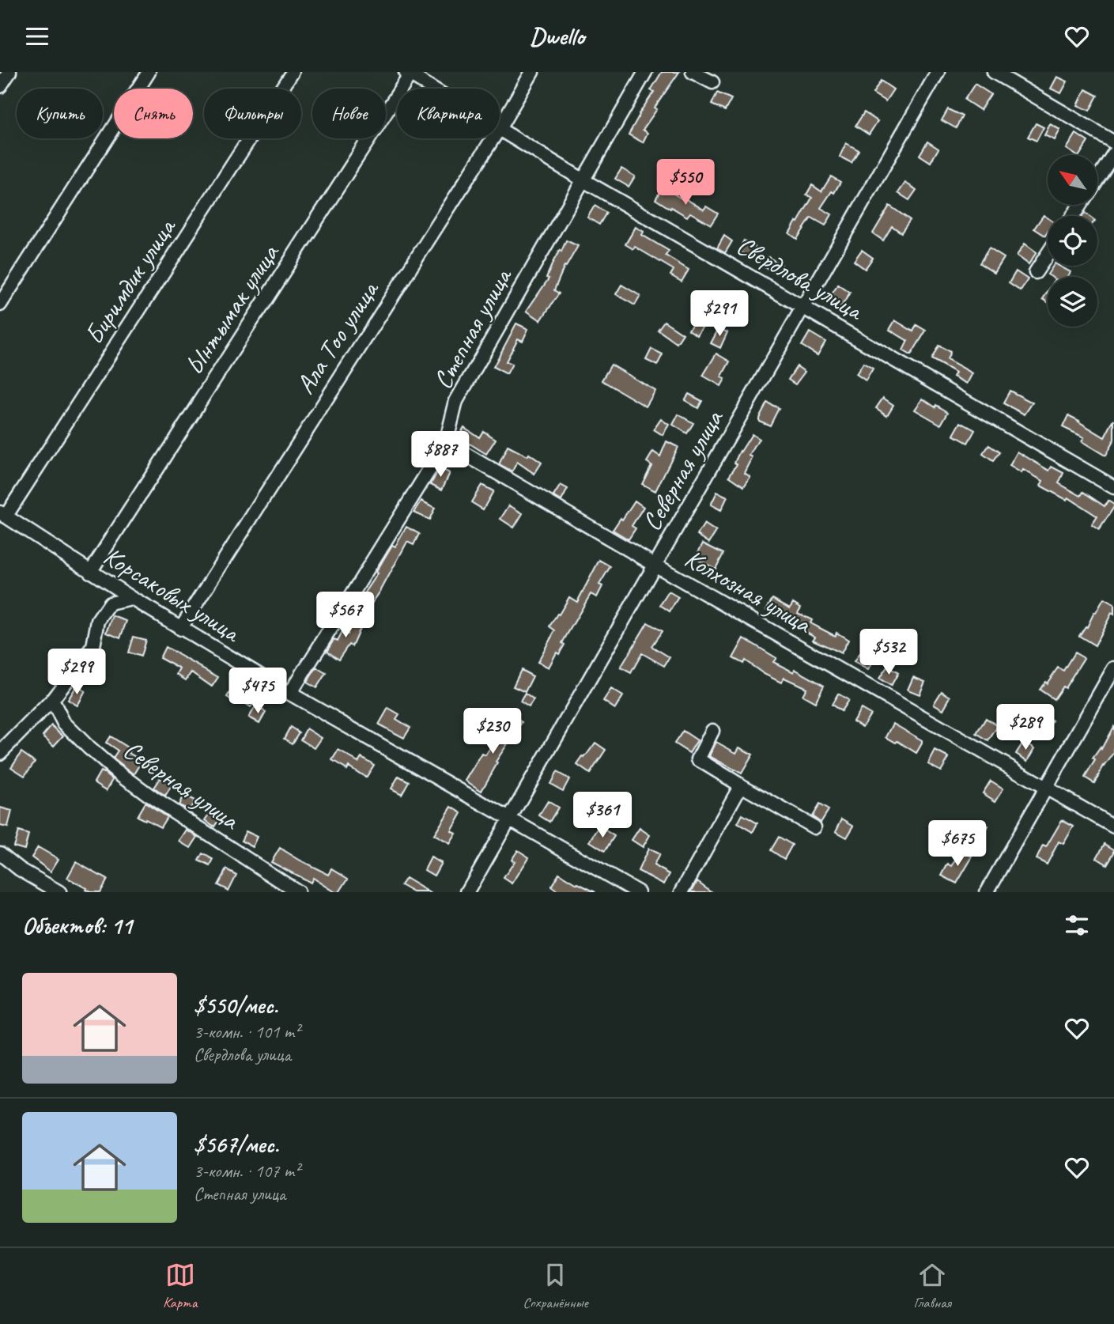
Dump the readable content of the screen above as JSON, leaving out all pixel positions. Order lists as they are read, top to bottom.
{
  "streets": {
    "street": [
      "Свердлова улица",
      "Биримдик улица",
      "Ынтымак улица",
      "Степная улица",
      "Ала Тоо улица",
      "Северная улица",
      "Колхозная улица",
      "Корсаковых улица"
    ]
  },
  "crossings": [
    ["Свердлова улица", "Ынтымак улица"],
    ["Свердлова улица", "Степная улица"],
    ["Свердлова улица", "Северная улица"],
    ["Биримдик улица", "Корсаковых улица"],
    ["Ынтымак улица", "Корсаковых улица"],
    ["Степная улица", "Колхозная улица"],
    ["Степная улица", "Корсаковых улица"],
    ["Ала Тоо улица", "Корсаковых улица"],
    ["Северная улица", "Колхозная улица"],
    ["Северная улица", "Корсаковых улица"]
  ],
  "north": "top left",
  "page": {
    "header": "Dwello",
    "chip": [
      "Купить",
      "Снять",
      "Фильтры",
      "Новое",
      "Квартира"
    ],
    "price": [
      "$550",
      "$291",
      "$887",
      "$567",
      "$532",
      "$299",
      "$475",
      "$289",
      "$230",
      "$361",
      "$675"
    ],
    "heading": "Объектов: 11",
    "list": [
      {
        "name": "$550/мес.",
        "note": "3-комн. · 101 m² · Свердлова улица"
      },
      {
        "name": "$567/мес.",
        "note": "3-комн. · 107 m² · Степная улица"
      }
    ],
    "tabs": ["Карта", "Сохранённые", "Главная"]
  }
}
